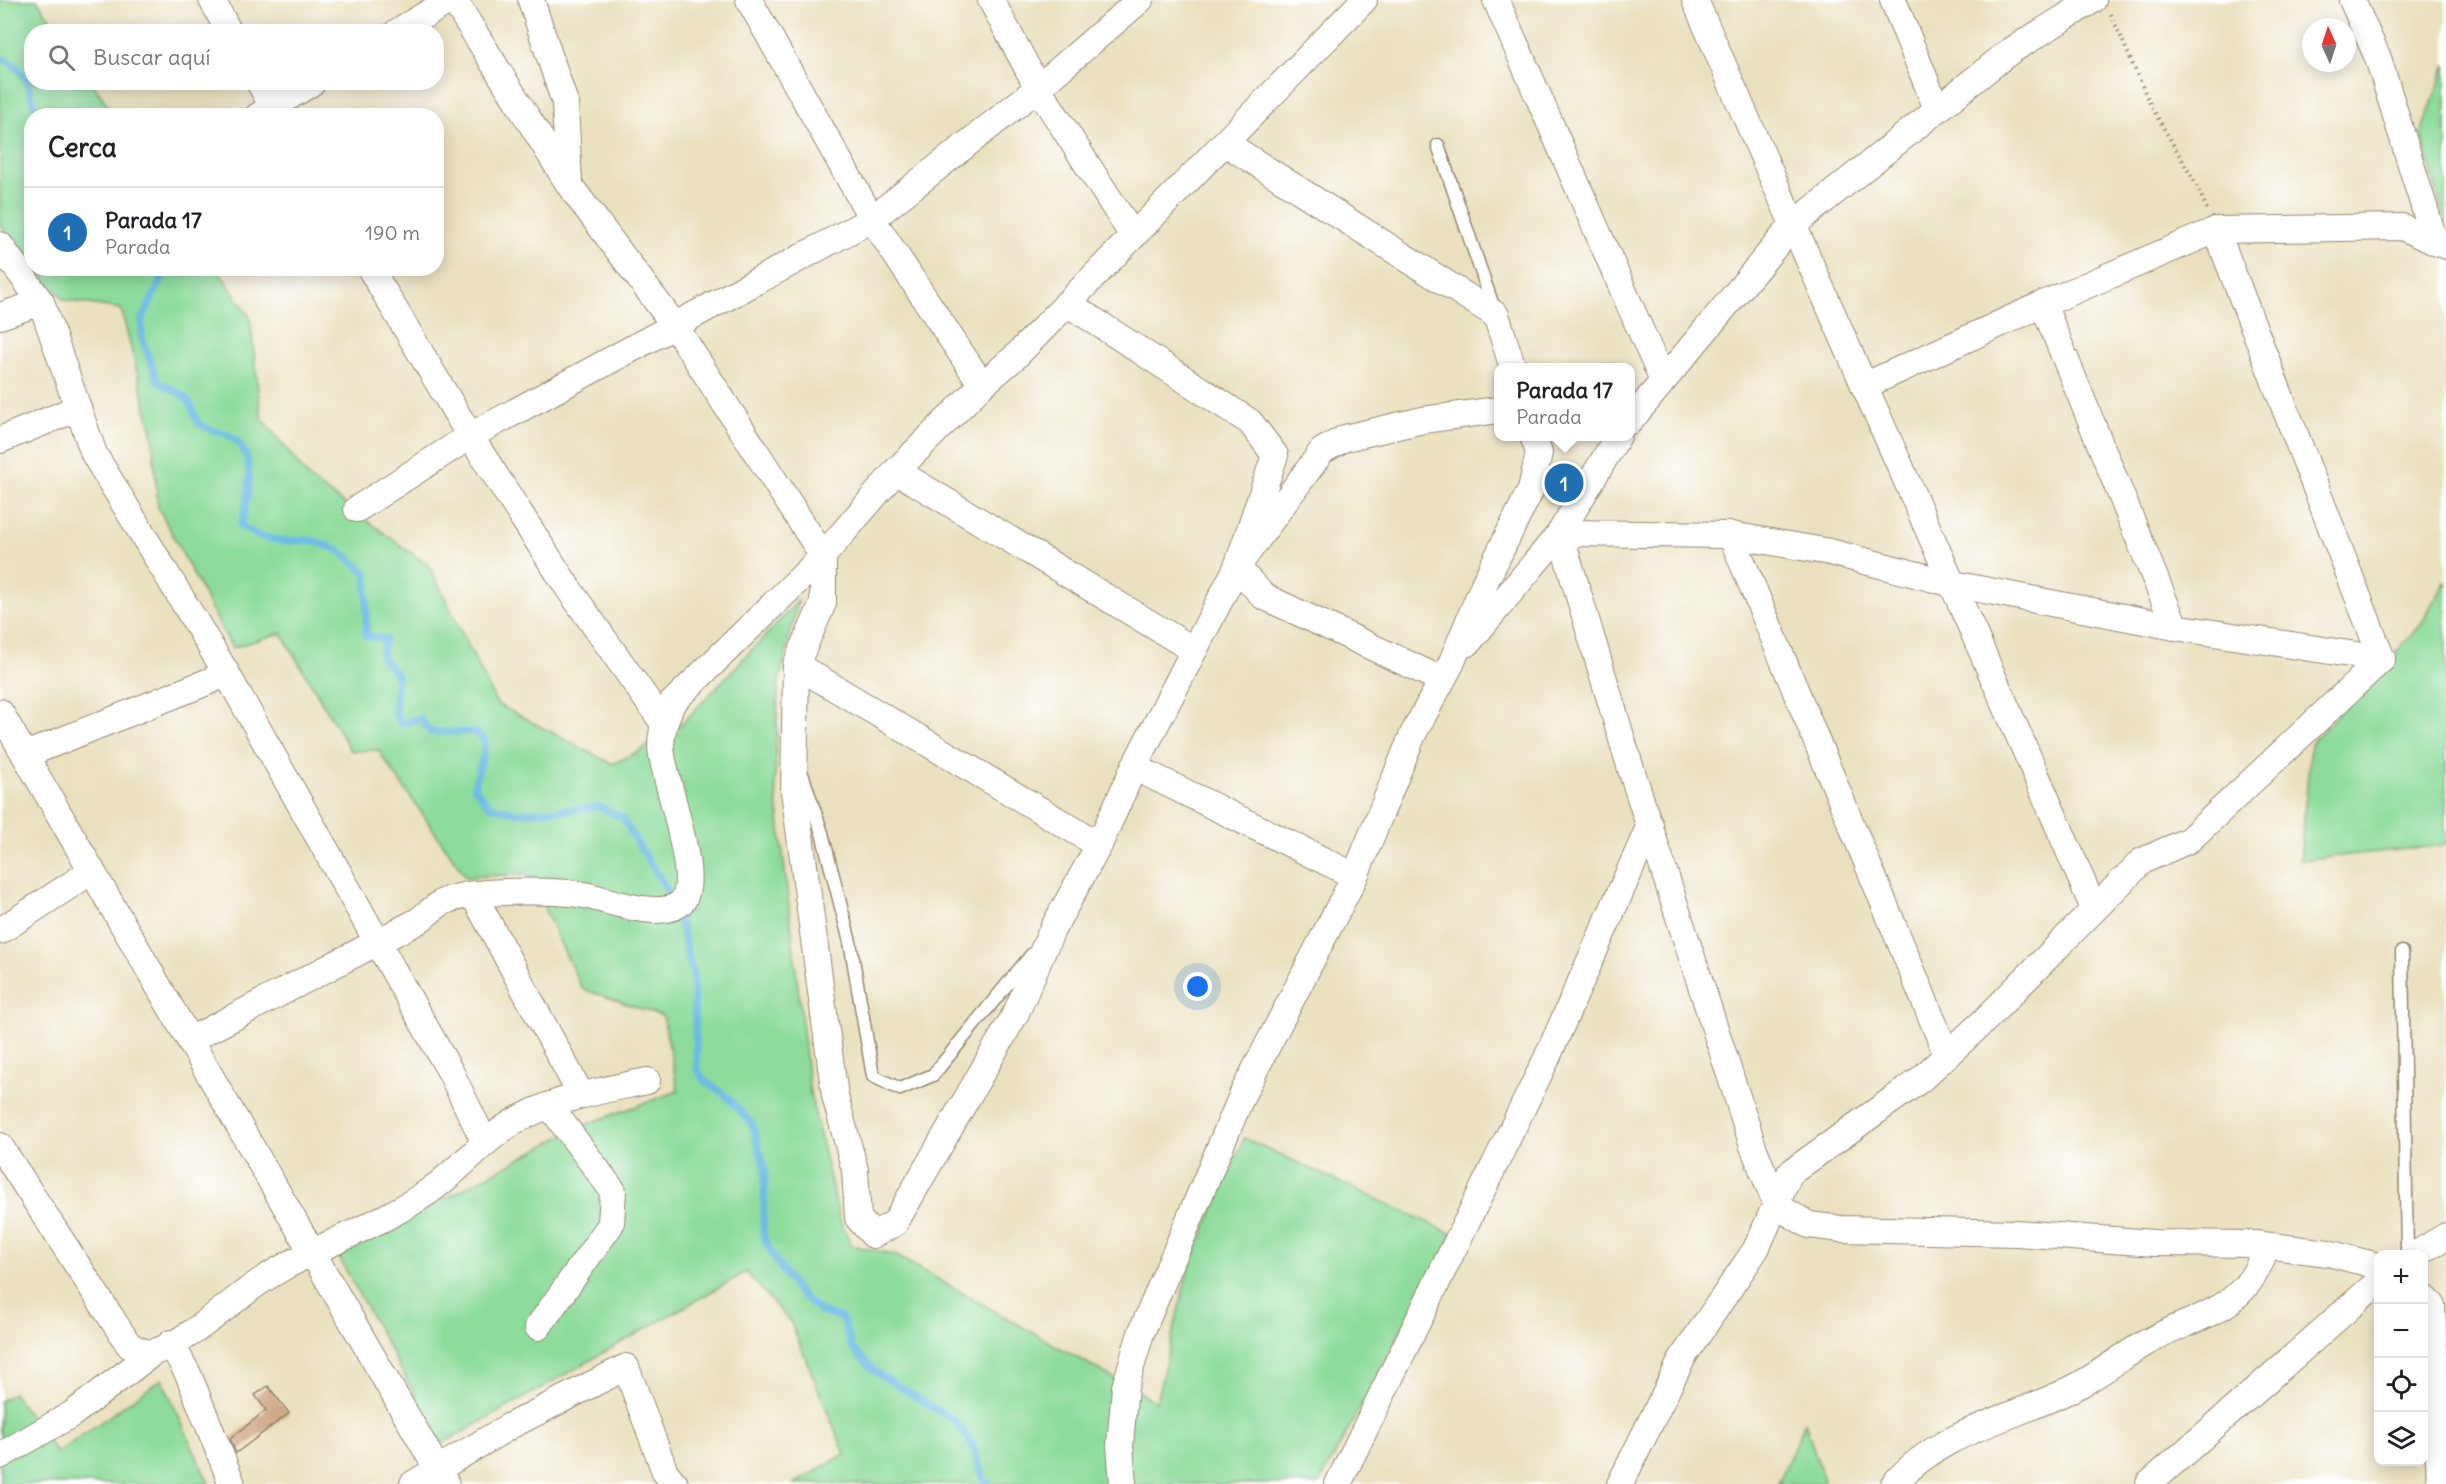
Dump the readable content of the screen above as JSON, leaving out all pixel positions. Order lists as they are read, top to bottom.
{
  "north": "top",
  "page": {
    "search": "Buscar aquí",
    "heading": "Cerca",
    "list": [
      {
        "mark": "1",
        "name": "Parada 17",
        "note": "Parada",
        "value": "190 m"
      }
    ],
    "popup": ["Parada 17", "Parada"],
    "pins": "1",
    "map_buttons": ["+", "−"]
  }
}
